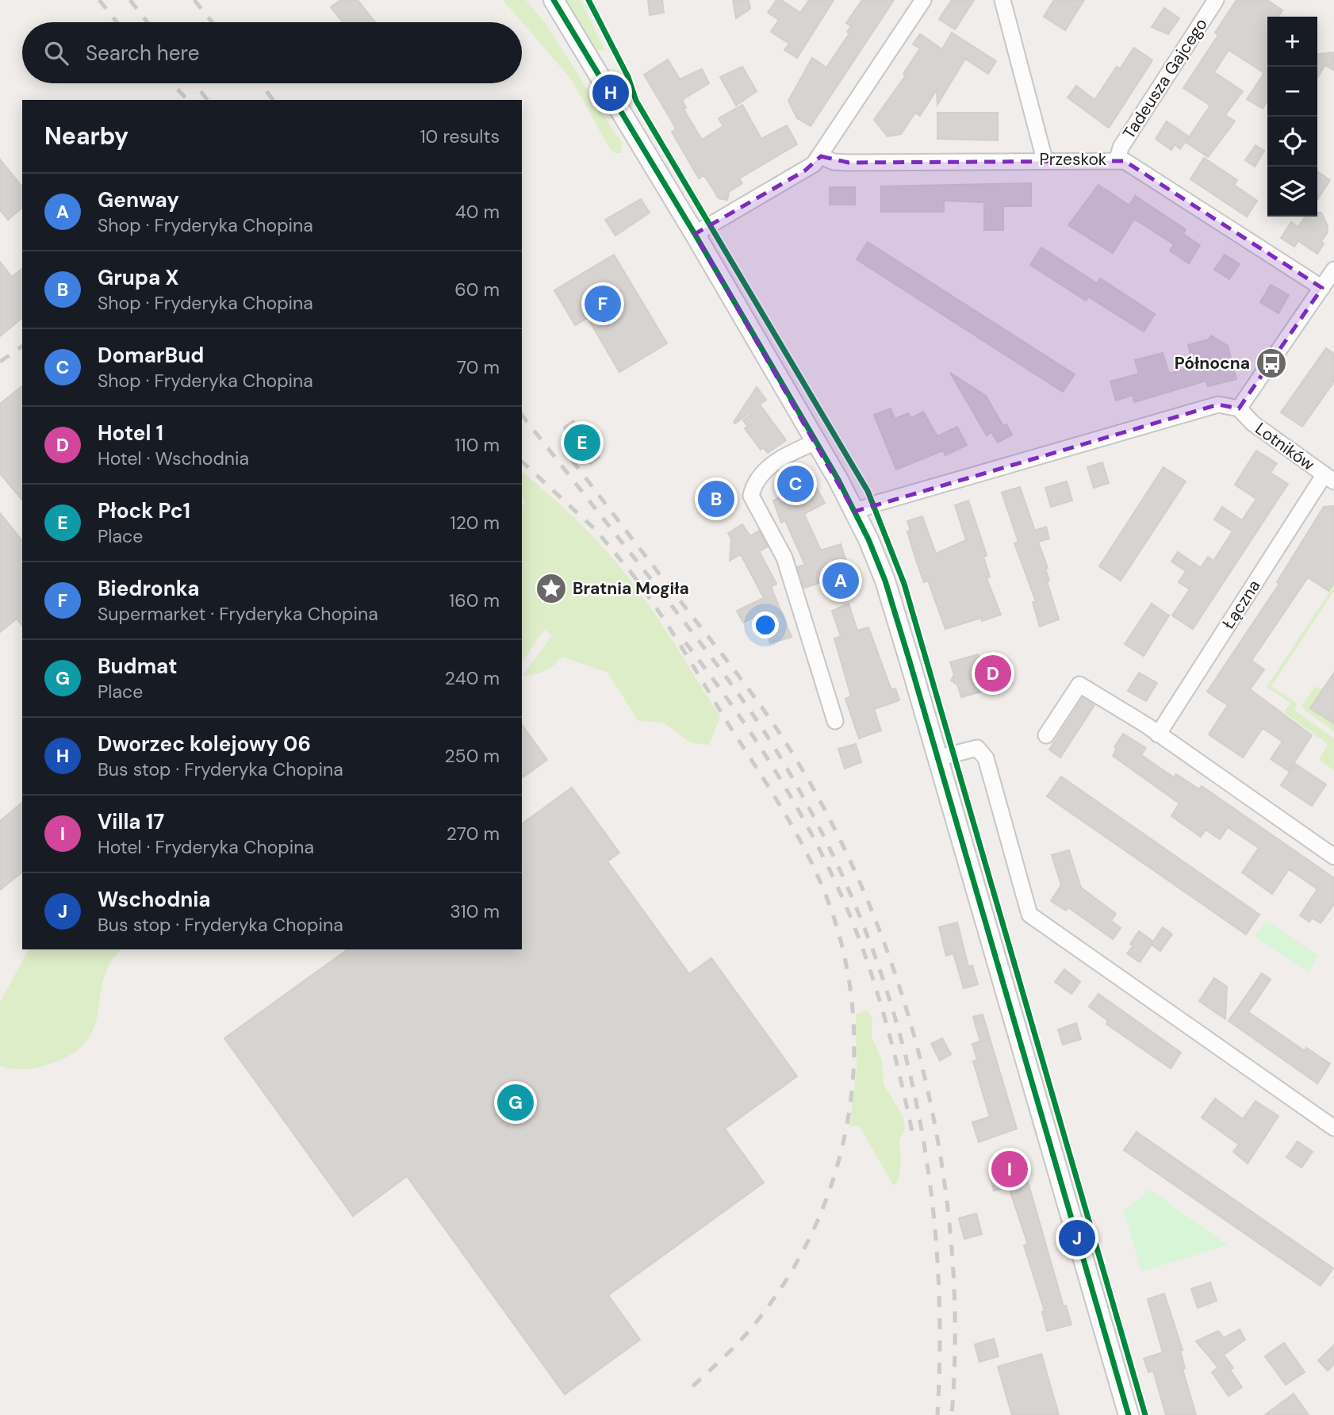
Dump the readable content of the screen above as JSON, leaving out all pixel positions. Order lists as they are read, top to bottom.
{
  "streets": {
    "street": [
      "Tadeusza Gajcego",
      "Przeskok",
      "Lotników",
      "Łączna"
    ]
  },
  "crossings": [
    ["Tadeusza Gajcego", "Przeskok"],
    ["Lotników", "Łączna"]
  ],
  "places": {
    "bus stop": ["Północna"],
    "place": ["Bratnia Mogiła"]
  },
  "page": {
    "map_buttons": ["+", "−"],
    "search": "Search here",
    "pins": [
      "H",
      "F",
      "E",
      "C",
      "B",
      "A",
      "D",
      "G",
      "I",
      "J"
    ],
    "heading": ["Nearby", "10 results"],
    "list": [
      {
        "mark": "A",
        "name": "Genway",
        "note": "Shop · Fryderyka Chopina",
        "value": "40 m"
      },
      {
        "mark": "B",
        "name": "Grupa X",
        "note": "Shop · Fryderyka Chopina",
        "value": "60 m"
      },
      {
        "mark": "C",
        "name": "DomarBud",
        "note": "Shop · Fryderyka Chopina",
        "value": "70 m"
      },
      {
        "mark": "D",
        "name": "Hotel 1",
        "note": "Hotel · Wschodnia",
        "value": "110 m"
      },
      {
        "mark": "E",
        "name": "Płock Pc1",
        "note": "Place",
        "value": "120 m"
      },
      {
        "mark": "F",
        "name": "Biedronka",
        "note": "Supermarket · Fryderyka Chopina",
        "value": "160 m"
      },
      {
        "mark": "G",
        "name": "Budmat",
        "note": "Place",
        "value": "240 m"
      },
      {
        "mark": "H",
        "name": "Dworzec kolejowy 06",
        "note": "Bus stop · Fryderyka Chopina",
        "value": "250 m"
      },
      {
        "mark": "I",
        "name": "Villa 17",
        "note": "Hotel · Fryderyka Chopina",
        "value": "270 m"
      },
      {
        "mark": "J",
        "name": "Wschodnia",
        "note": "Bus stop · Fryderyka Chopina",
        "value": "310 m"
      }
    ]
  }
}
